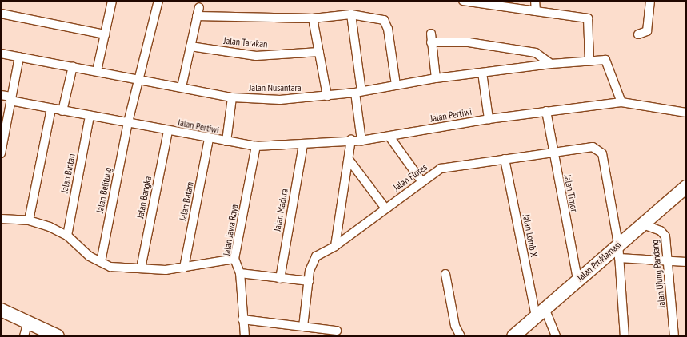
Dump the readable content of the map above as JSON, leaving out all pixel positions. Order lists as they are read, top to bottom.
{
  "streets": {
    "main road": ["Jalan Proklamasi"],
    "street": [
      "Jalan Tarakan",
      "Jalan Nusantara",
      "Jalan Pertiwi",
      "Jalan Bintan",
      "Jalan Flores",
      "Jalan Belitung",
      "Jalan Timor",
      "Jalan Bangka",
      "Jalan Batam",
      "Jalan Madura",
      "Jalan Jawa Raya",
      "Jalan Lomb X",
      "Jalan Ujung Pandang"
    ]
  },
  "crossings": [
    ["Jalan Nusantara", "Jalan Belitung"],
    ["Jalan Pertiwi", "Jalan Bintan"],
    ["Jalan Pertiwi", "Jalan Belitung"],
    ["Jalan Pertiwi", "Jalan Timor"],
    ["Jalan Pertiwi", "Jalan Bangka"],
    ["Jalan Pertiwi", "Jalan Batam"],
    ["Jalan Pertiwi", "Jalan Madura"],
    ["Jalan Pertiwi", "Jalan Jawa Raya"],
    ["Jalan Flores", "Jalan Timor"],
    ["Jalan Flores", "Jalan Lomb X"],
    ["Jalan Flores", "Jalan Proklamasi"],
    ["Jalan Timor", "Jalan Proklamasi"],
    ["Jalan Lomb X", "Jalan Proklamasi"],
    ["Jalan Proklamasi", "Jalan Ujung Pandang"]
  ]
}
